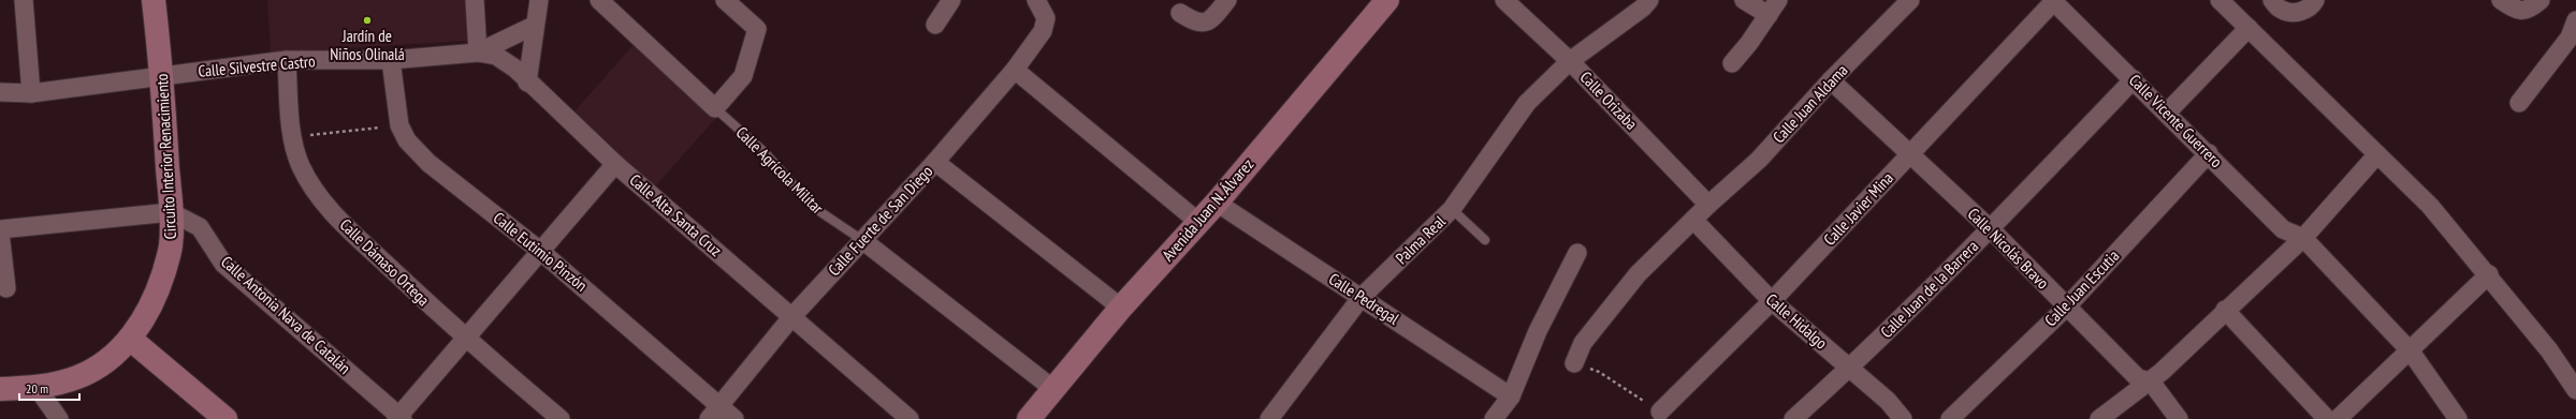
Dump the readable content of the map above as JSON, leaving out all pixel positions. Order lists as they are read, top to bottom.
{
  "streets": {
    "main road": ["Circuito Interior Renacimiento", "Avenida Juan N. Álvarez"],
    "street": [
      "Calle Silvestre Castro",
      "Calle Orizaba",
      "Calle Juan Aldama",
      "Calle Vicente Guerrero",
      "Calle Agrícola Militar",
      "Calle Javier Mina",
      "Calle Alta Santa Cruz",
      "Calle Fuerte de San Diego",
      "Palma Real",
      "Calle Nicolás Bravo",
      "Calle Eutimio Pinzón",
      "Calle Dámaso Ortega",
      "Calle Juan Escutia",
      "Calle Juan de la Barrera",
      "Calle Pedregal",
      "Calle Antonia Nava de Catalán",
      "Calle Hidalgo"
    ]
  },
  "crossings": [
    ["Calle Silvestre Castro", "Circuito Interior Renacimiento"],
    ["Calle Silvestre Castro", "Calle Alta Santa Cruz"],
    ["Calle Silvestre Castro", "Calle Eutimio Pinzón"],
    ["Calle Silvestre Castro", "Calle Dámaso Ortega"],
    ["Calle Orizaba", "Calle Juan Aldama"],
    ["Calle Orizaba", "Palma Real"],
    ["Calle Juan Aldama", "Calle Nicolás Bravo"],
    ["Calle Juan Aldama", "Calle Hidalgo"],
    ["Calle Vicente Guerrero", "Calle Javier Mina"],
    ["Calle Vicente Guerrero", "Calle Juan Escutia"],
    ["Calle Vicente Guerrero", "Calle Juan de la Barrera"],
    ["Circuito Interior Renacimiento", "Calle Antonia Nava de Catalán"],
    ["Calle Agrícola Militar", "Avenida Juan N. Álvarez"],
    ["Calle Agrícola Militar", "Calle Fuerte de San Diego"],
    ["Calle Javier Mina", "Calle Nicolás Bravo"],
    ["Calle Javier Mina", "Calle Hidalgo"],
    ["Avenida Juan N. Álvarez", "Calle Pedregal"],
    ["Calle Alta Santa Cruz", "Calle Fuerte de San Diego"],
    ["Calle Fuerte de San Diego", "Calle Eutimio Pinzón"],
    ["Palma Real", "Calle Pedregal"],
    ["Calle Nicolás Bravo", "Calle Juan Escutia"],
    ["Calle Nicolás Bravo", "Calle Juan de la Barrera"],
    ["Calle Juan de la Barrera", "Calle Hidalgo"]
  ],
  "places": ["Jardín de Niños Olinalá"],
  "scale_bar": "20 m"
}
